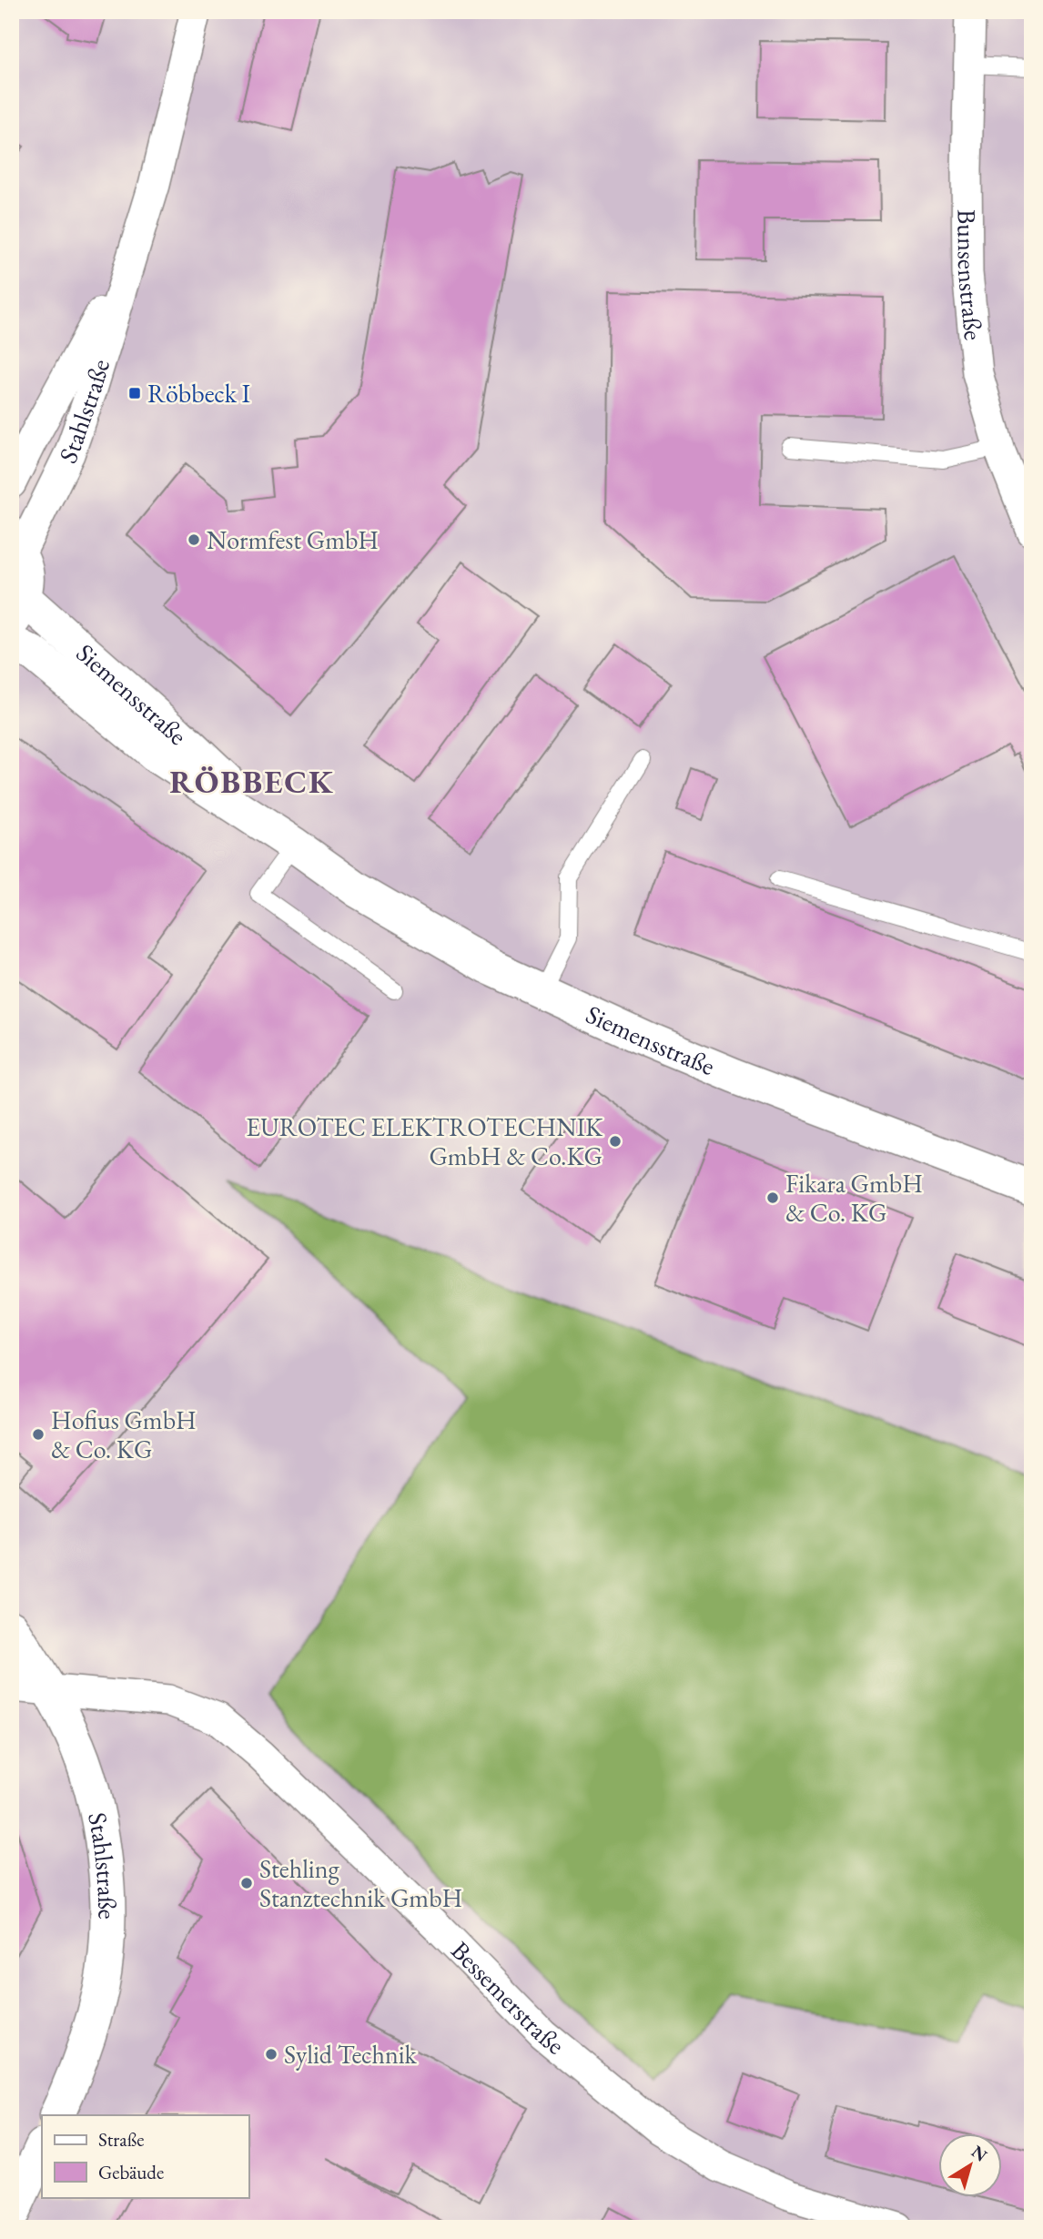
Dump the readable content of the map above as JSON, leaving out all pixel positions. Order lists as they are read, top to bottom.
{
  "streets": {
    "street": [
      "Bunsenstraße",
      "Stahlstraße",
      "Siemensstraße",
      "Bessemerstraße"
    ]
  },
  "crossings": [
    ["Stahlstraße", "Bessemerstraße"]
  ],
  "districts": ["RÖBBECK"],
  "places": {
    "transit": ["Röbbeck I"],
    "other": [
      "Normfest GmbH",
      "EUROTEC ELEKTROTECHNIK GmbH & Co.KG",
      "Fikara GmbH & Co. KG",
      "Hofius GmbH & Co. KG",
      "Stehling Stanztechnik GmbH",
      "Sylid Technik"
    ]
  },
  "legend": ["Straße", "Gebäude"],
  "north": "top right"
}
